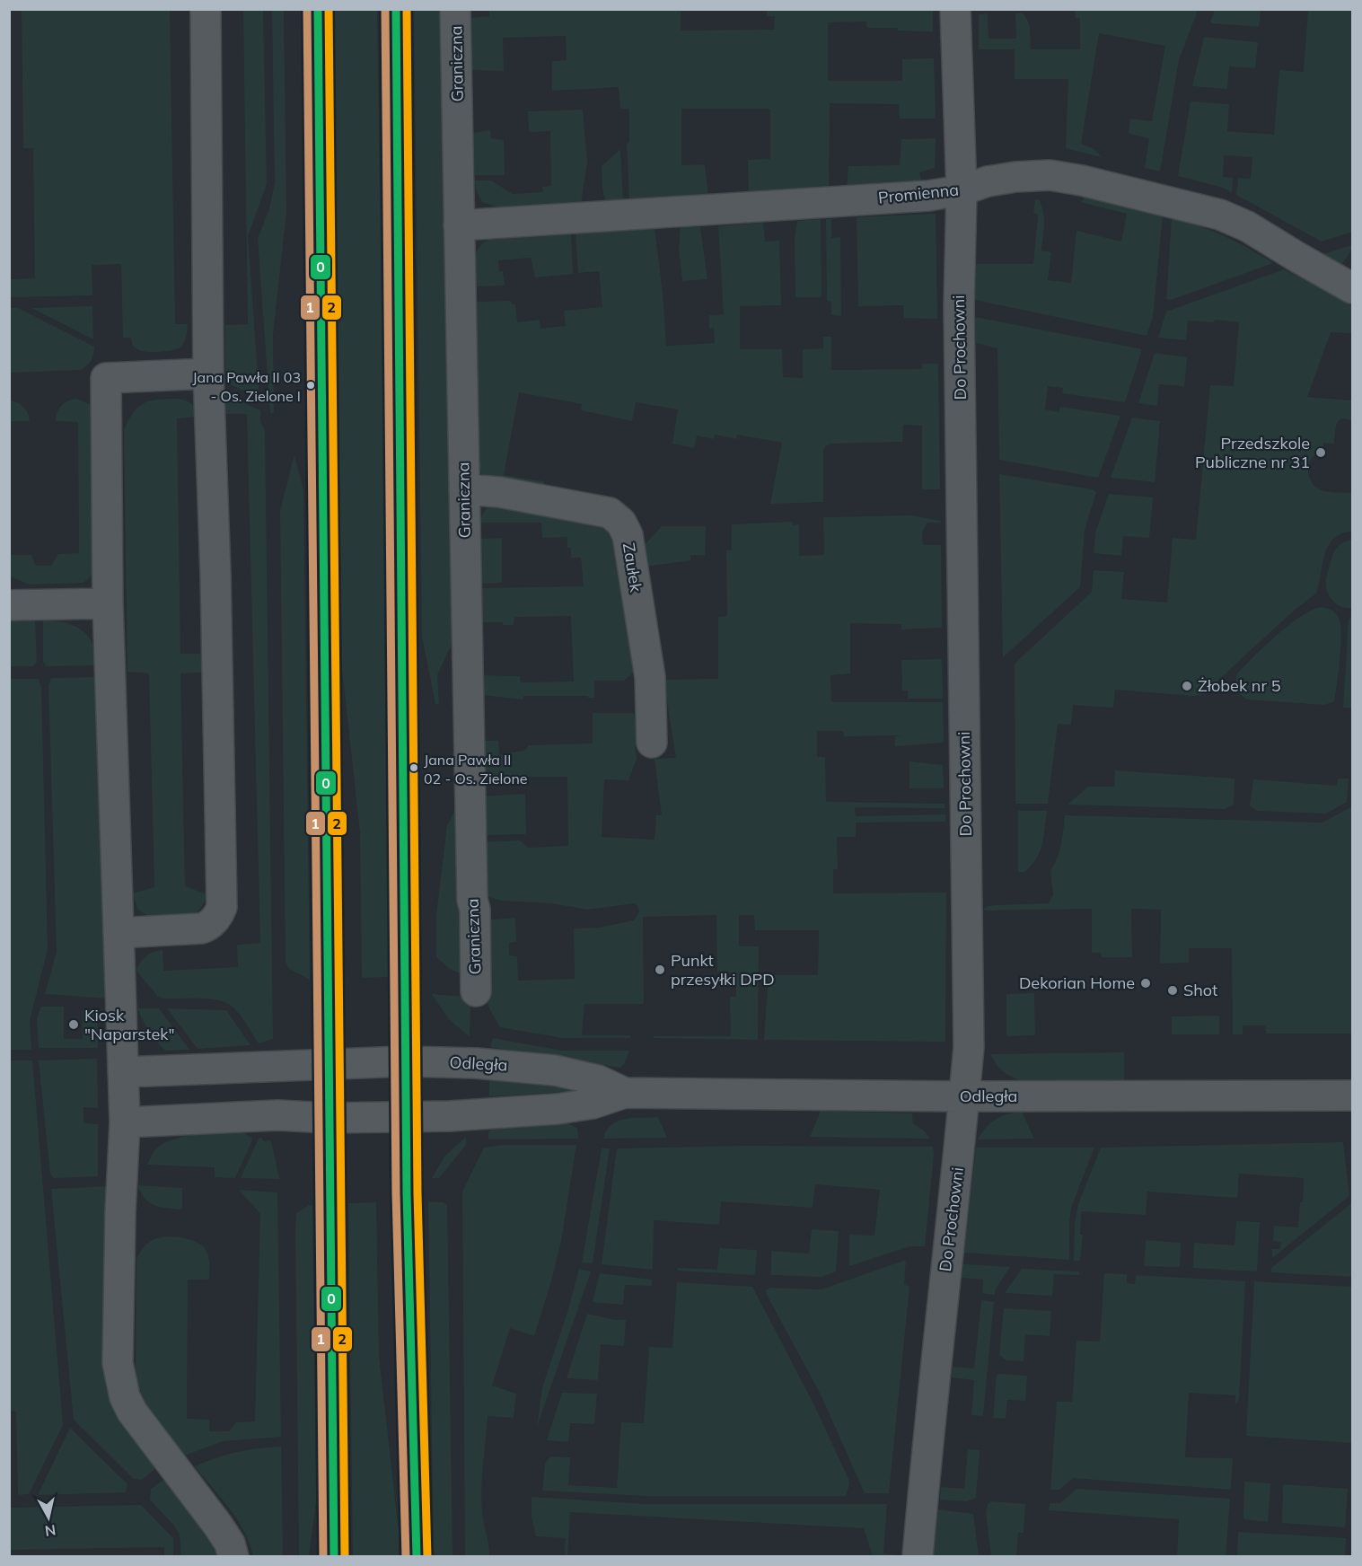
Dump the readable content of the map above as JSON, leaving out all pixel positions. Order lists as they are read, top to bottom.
{
  "streets": {
    "street": [
      "Graniczna",
      "Promienna",
      "Do Prochowni",
      "Zaułek",
      "Odległa"
    ]
  },
  "crossings": [
    ["Graniczna", "Promienna"],
    ["Graniczna", "Zaułek"],
    ["Promienna", "Do Prochowni"],
    ["Do Prochowni", "Odległa"]
  ],
  "places": [
    "Jana Pawła II 03 - Os. Zielone I",
    "Przedszkole Publiczne nr 31",
    "Żłobek nr 5",
    "Jana Pawła II 02 - Os. Zielone",
    "Punkt przesyłki DPD",
    "Dekorian Home",
    "Shot",
    "Kiosk \"Naparstek\""
  ],
  "lines": ["transit line 0", "transit line 1", "transit line 2"],
  "north": "bottom"
}
